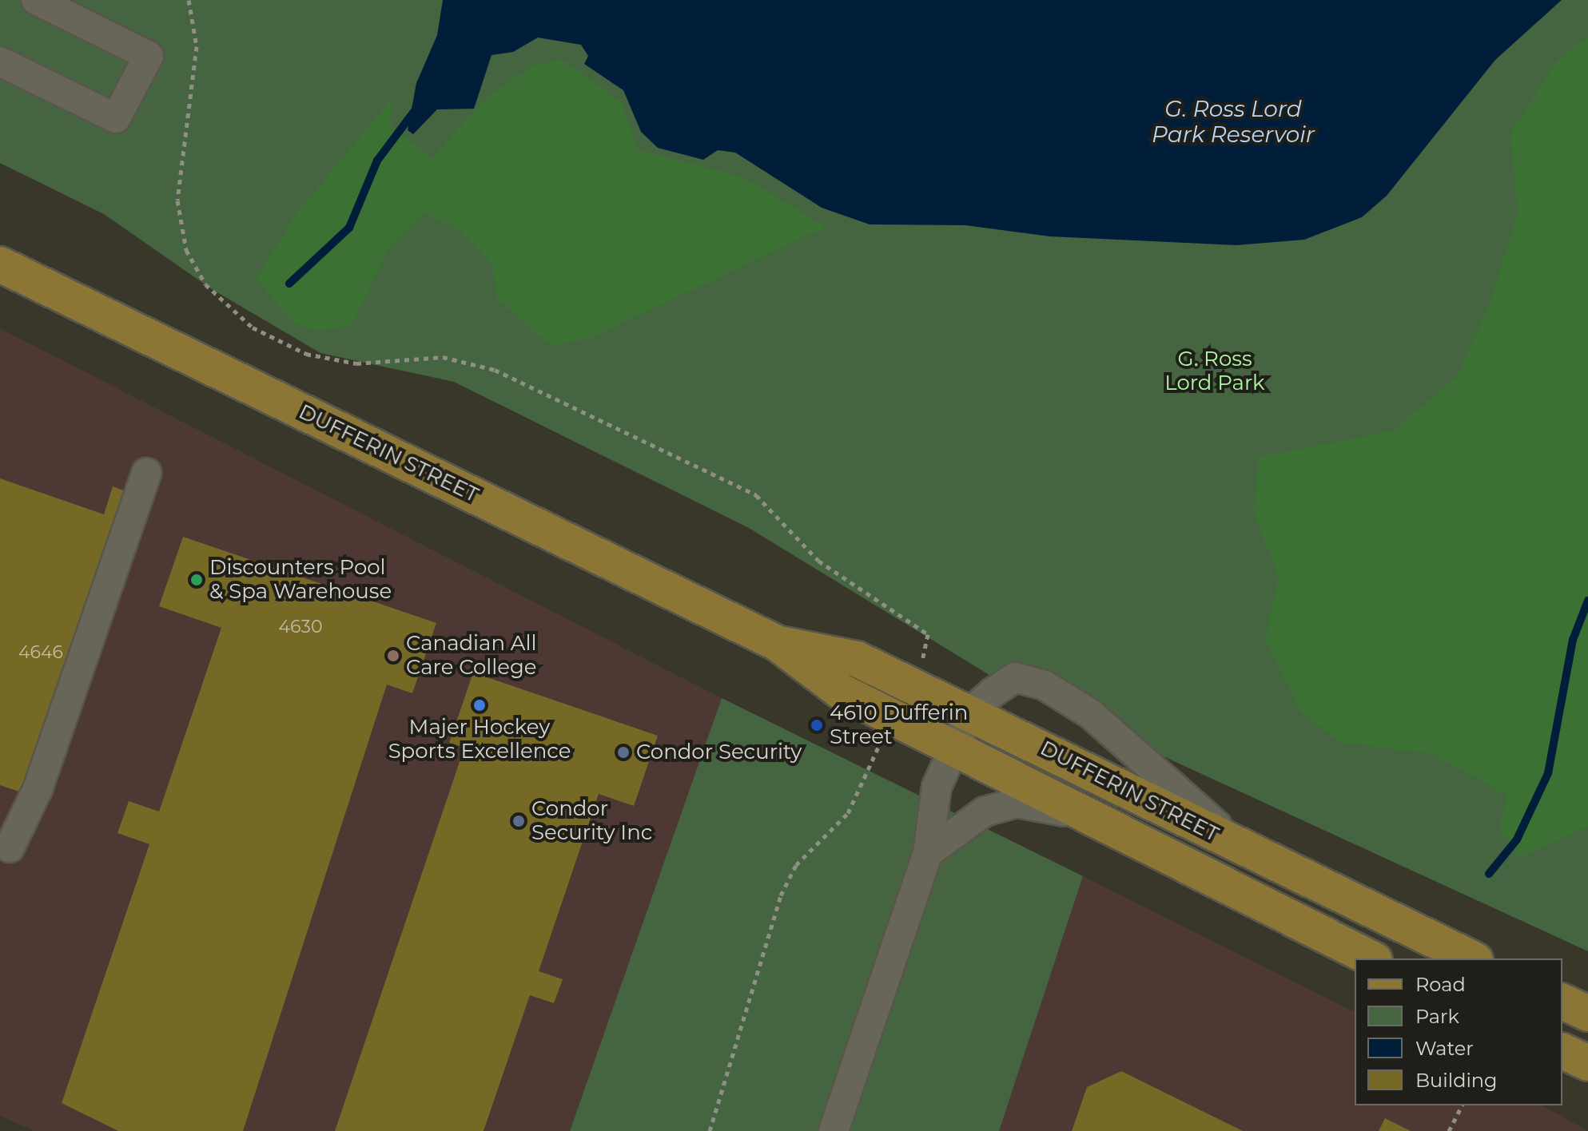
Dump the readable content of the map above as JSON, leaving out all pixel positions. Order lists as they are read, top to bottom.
{
  "streets": {
    "main road": ["DUFFERIN STREET"]
  },
  "water": ["G. Ross Lord Park Reservoir"],
  "parks": ["G. Ross Lord Park"],
  "places": [
    "Discounters Pool & Spa Warehouse",
    "Canadian All Care College",
    "Majer Hockey Sports Excellence",
    "4610 Dufferin Street",
    "Condor Security",
    "Condor Security Inc"
  ],
  "house_numbers": ["4630", "4646"],
  "legend": [
    "Road",
    "Park",
    "Water",
    "Building"
  ]
}
